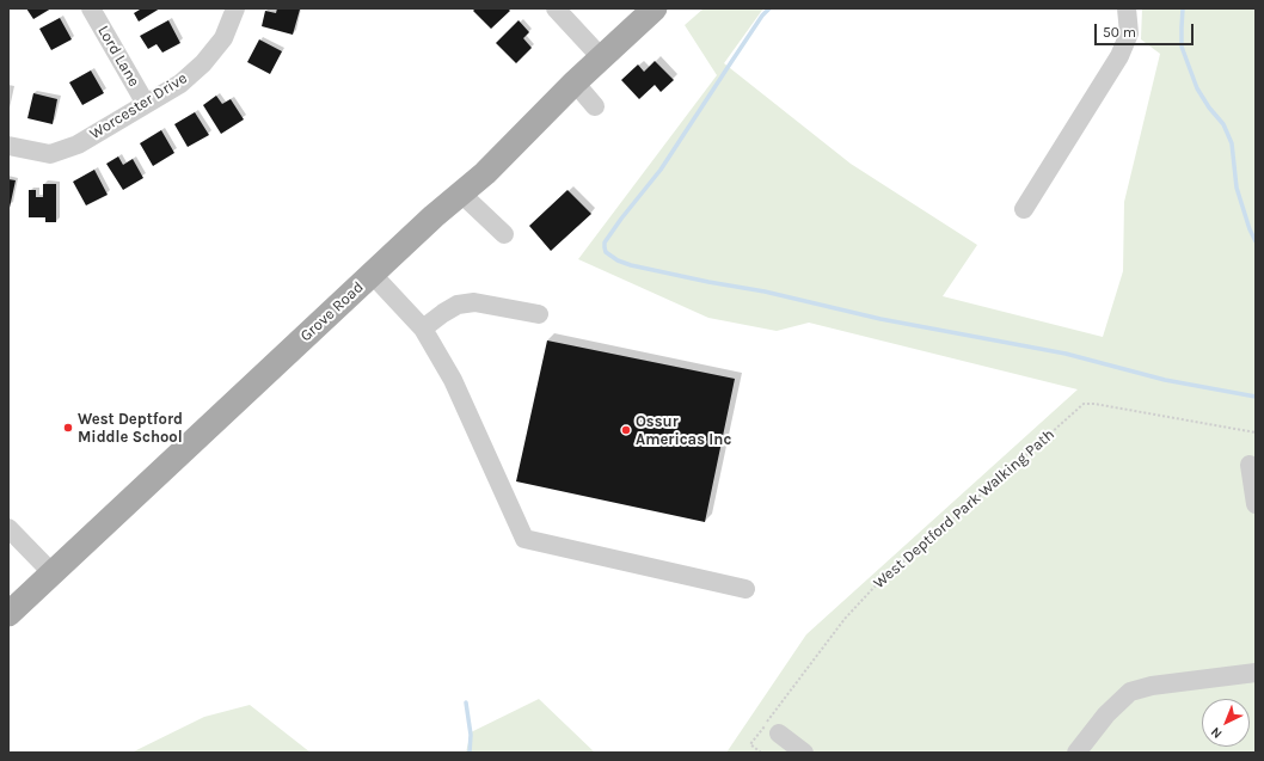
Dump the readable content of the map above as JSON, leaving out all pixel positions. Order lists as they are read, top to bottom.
{
  "streets": {
    "main road": ["Grove Road"],
    "street": ["Lord Lane", "Worcester Drive"],
    "path": ["West Deptford Park Walking Path"]
  },
  "crossings": [
    ["Lord Lane", "Worcester Drive"]
  ],
  "places": ["West Deptford Middle School", "Ossur Americas Inc"],
  "scale_bar": "50 m",
  "north": "bottom left"
}
